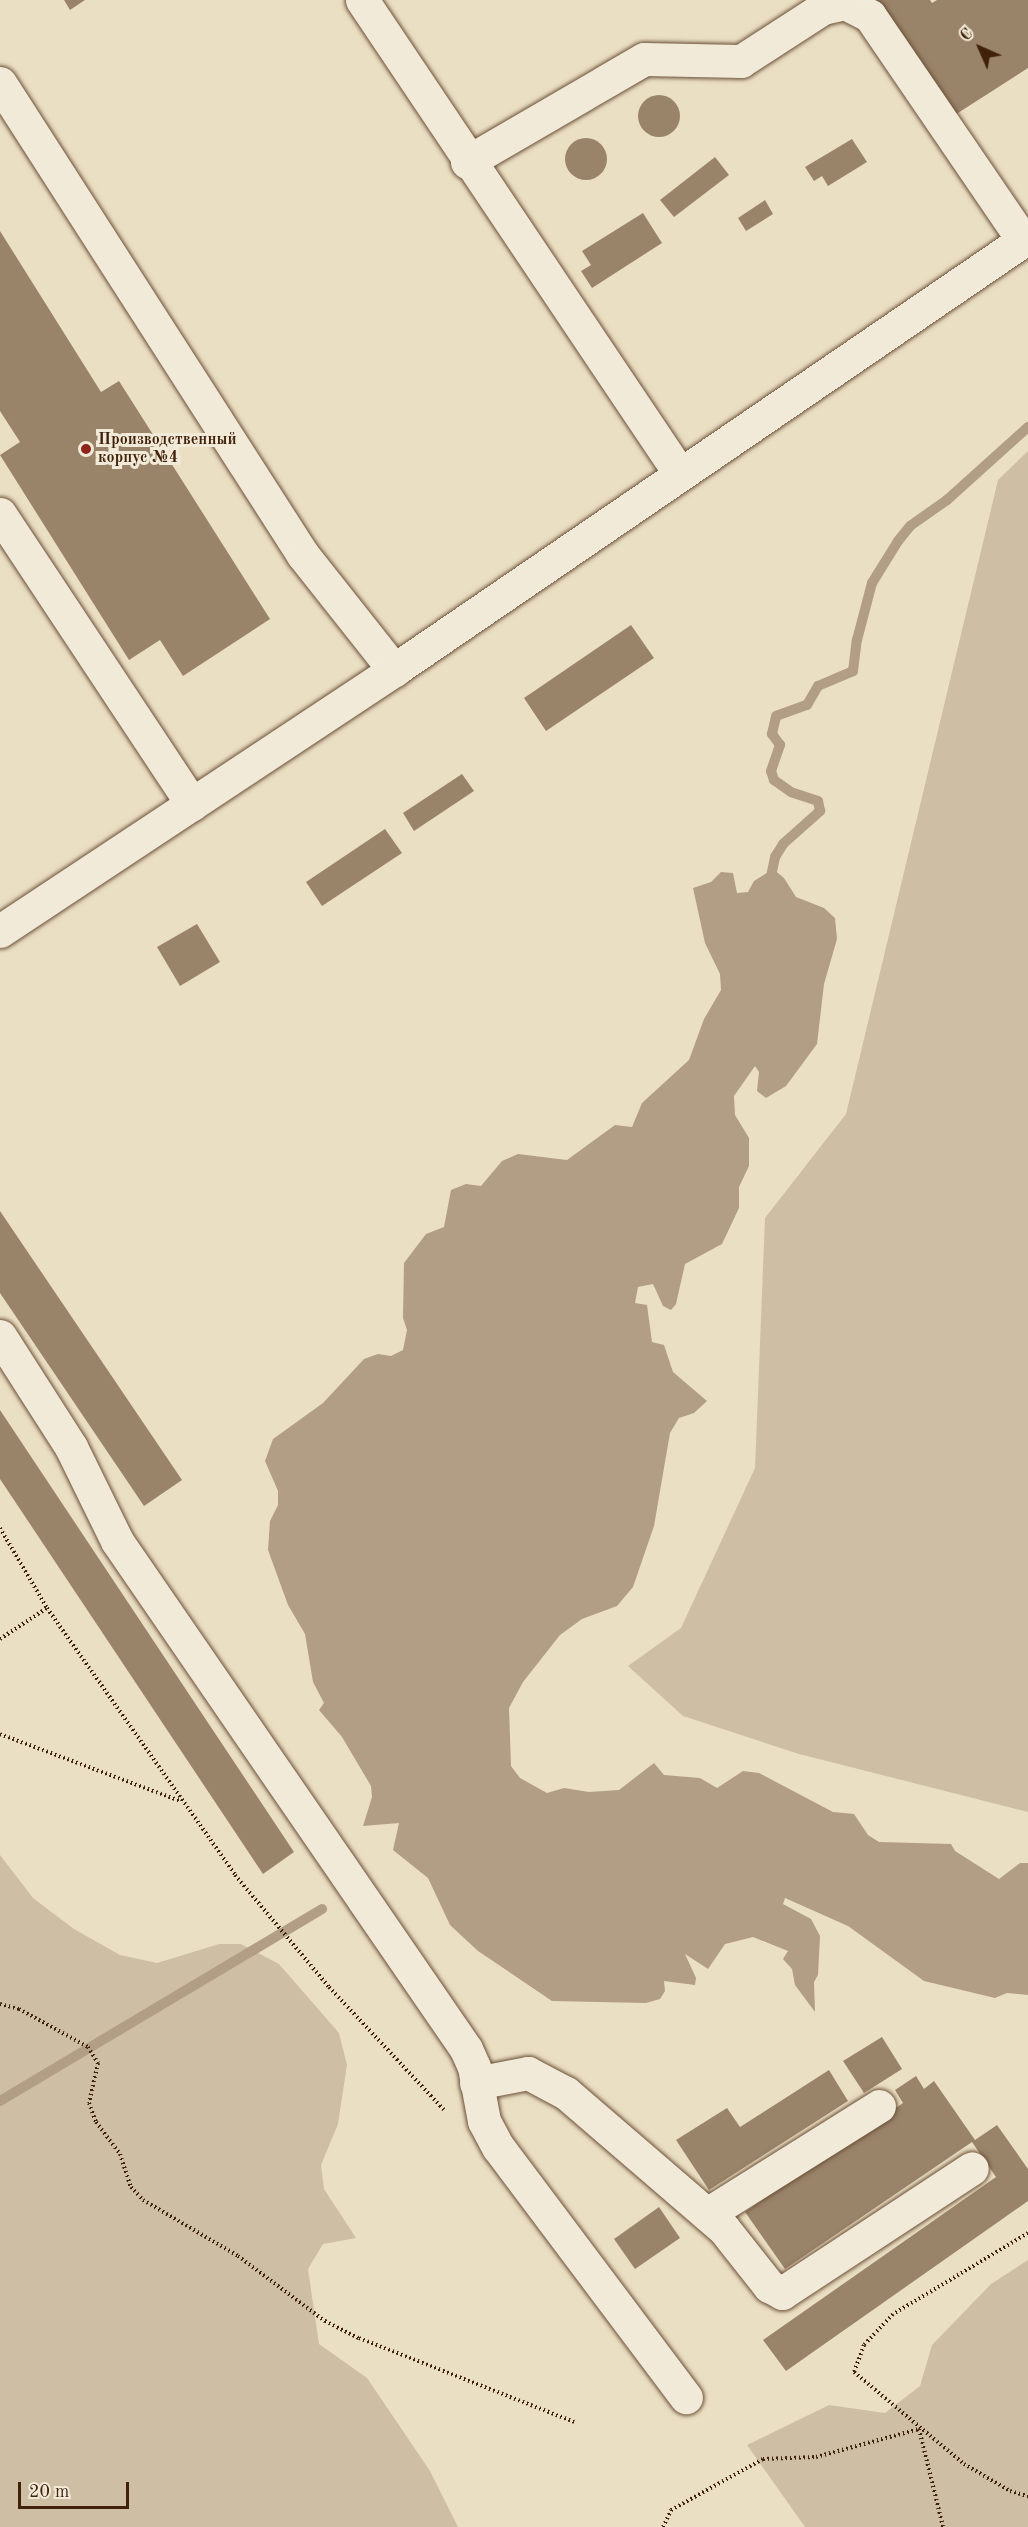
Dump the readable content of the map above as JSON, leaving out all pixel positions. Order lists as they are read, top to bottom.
{
  "places": ["Производственный корпус №4"],
  "scale_bar": "20 m",
  "north": "top left"
}
